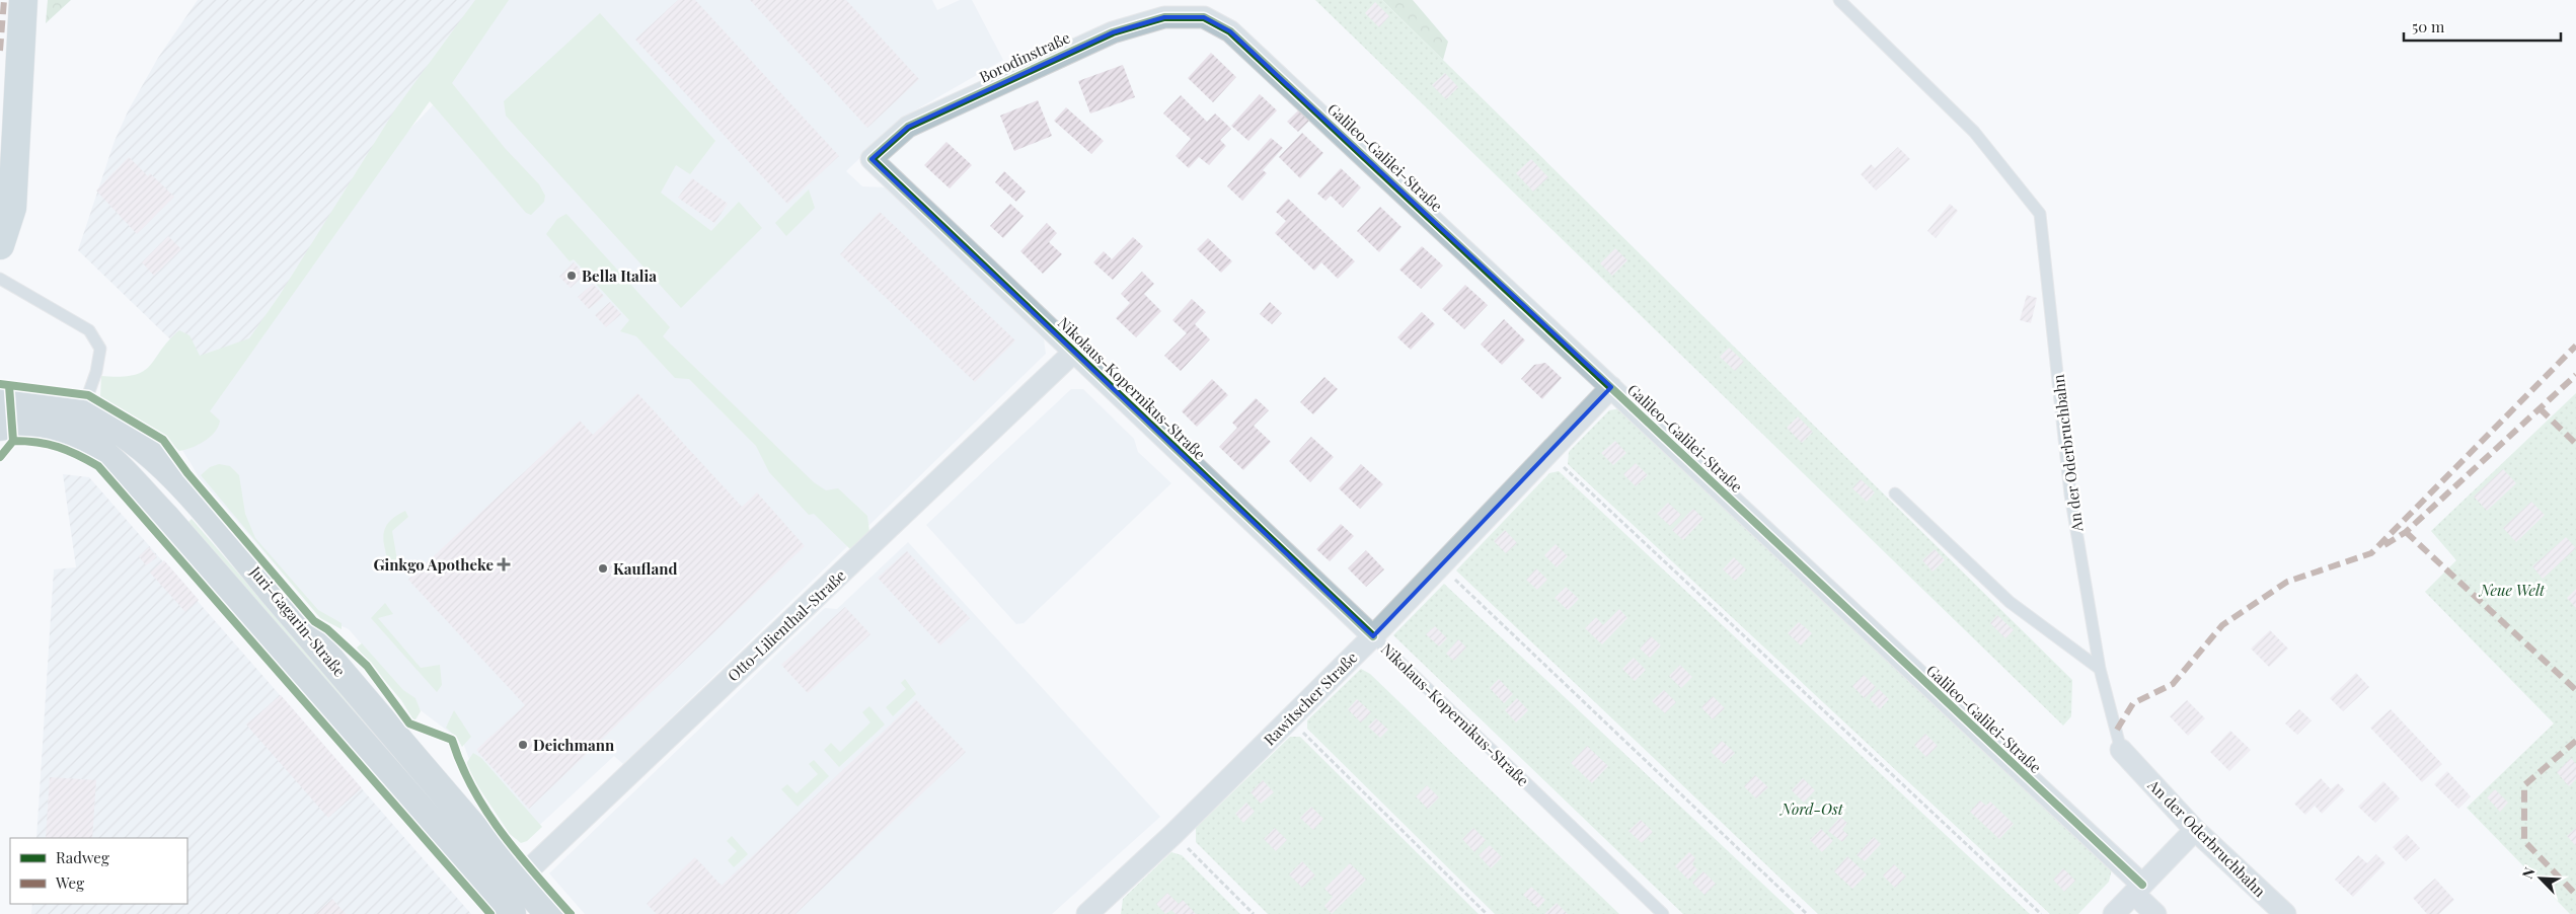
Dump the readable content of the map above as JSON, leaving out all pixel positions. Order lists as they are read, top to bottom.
{
  "streets": {
    "street": [
      "Borodinstraße",
      "Galileo-Galilei-Straße",
      "Nikolaus-Kopernikus-Straße",
      "An der Oderbruchbahn",
      "Juri-Gagarin-Straße",
      "Otto-Lilienthal-Straße",
      "Rawitscher Straße"
    ]
  },
  "crossings": [
    ["Borodinstraße", "Galileo-Galilei-Straße"],
    ["Borodinstraße", "Nikolaus-Kopernikus-Straße"],
    ["Galileo-Galilei-Straße", "Rawitscher Straße"],
    ["Nikolaus-Kopernikus-Straße", "Otto-Lilienthal-Straße"],
    ["Nikolaus-Kopernikus-Straße", "Rawitscher Straße"],
    ["Juri-Gagarin-Straße", "Otto-Lilienthal-Straße"]
  ],
  "parks": ["Neue Welt", "Nord-Ost"],
  "places": {
    "other": ["Bella Italia", "Kaufland", "Deichmann"],
    "health": ["Ginkgo Apotheke"]
  },
  "legend": ["Radweg", "Weg"],
  "scale_bar": "50 m",
  "north": "top left"
}
